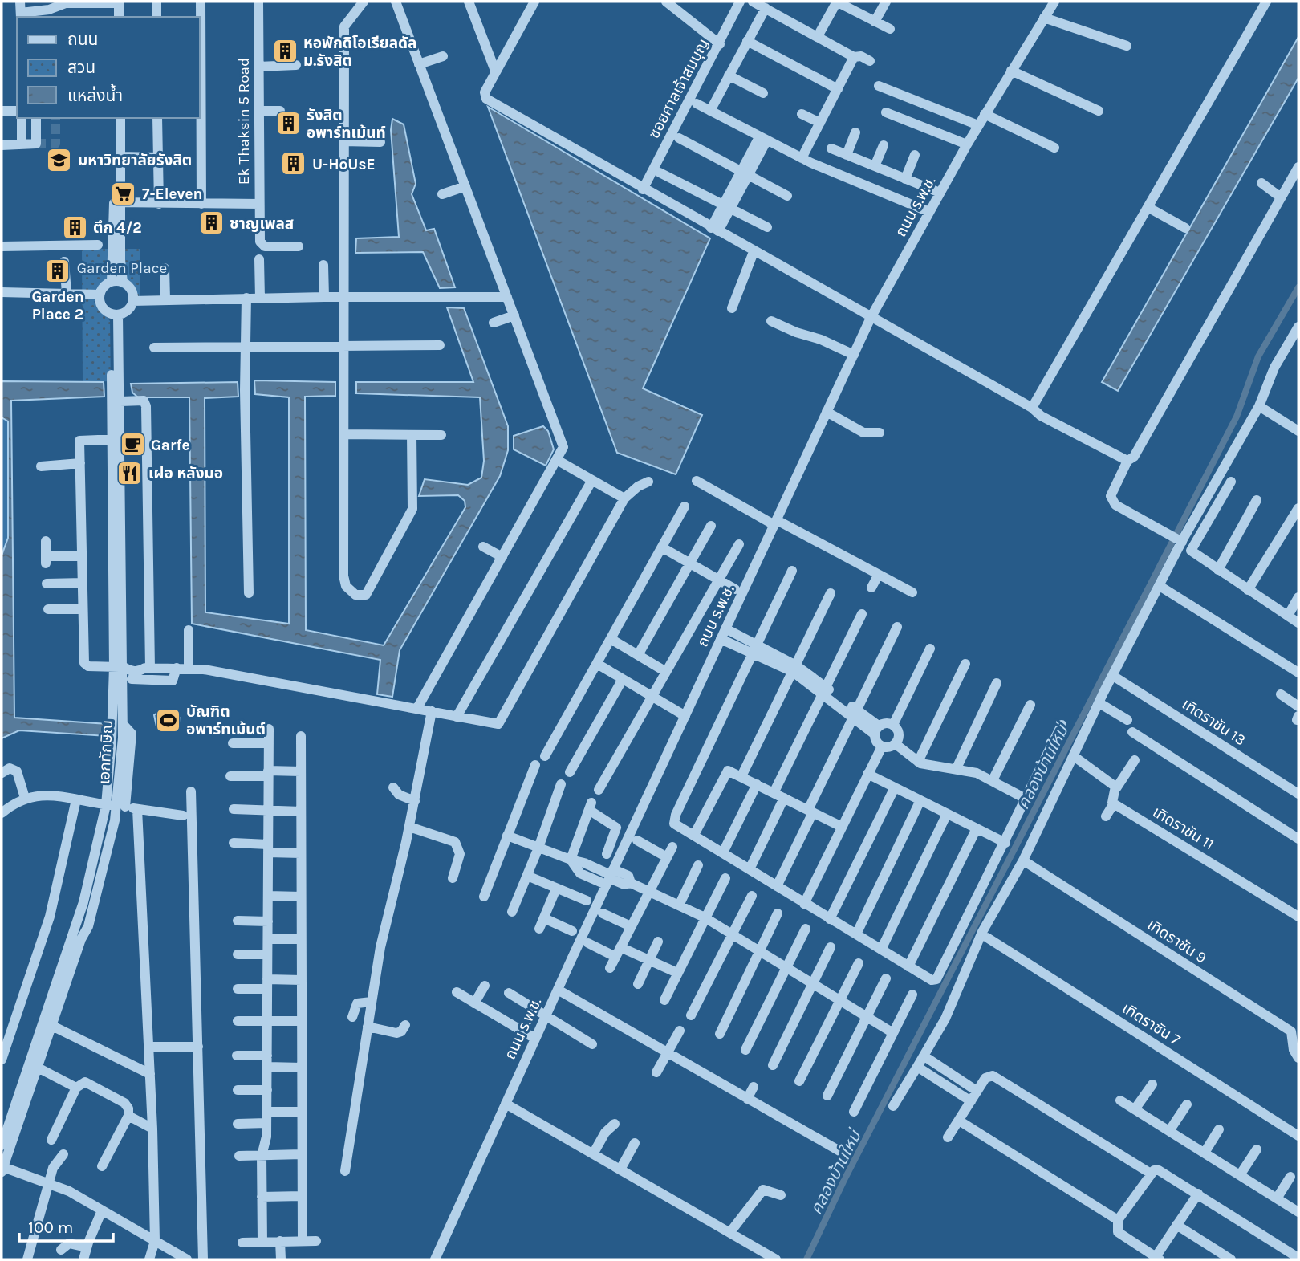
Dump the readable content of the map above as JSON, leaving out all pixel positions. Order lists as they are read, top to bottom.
{
  "streets": {
    "street": [
      "ซอยศาลเจ้าสมบุญ",
      "Ek Thaksin 5 Road",
      "ถนน ร.พ.ช.",
      "เทิดราชัน 13",
      "เอกทักษิณ",
      "เทิดราชัน 11",
      "เทิดราชัน 9",
      "เทิดราชัน 7"
    ]
  },
  "water": ["คลองบ้านใหม่"],
  "parks": ["Garden Place"],
  "places": {
    "building": [
      "หอพักดิโอเรียลดัล ม.รังสิต",
      "รังสิต อพาร์ทเม้นท์",
      "U-HoUsE",
      "ชาญเพลส",
      "ตึก 4/2",
      "Garden Place 2"
    ],
    "school or university": ["มหาวิทยาลัยรังสิต"],
    "supermarket": ["7-Eleven"],
    "cafe": ["Garfe"],
    "restaurant": ["เฝอ หลังมอ"],
    "sports": ["บัณฑิต อพาร์ทเม้นต์"]
  },
  "legend": ["ถนน", "สวน", "แหล่งน้ำ"],
  "scale_bar": "100 m"
}
